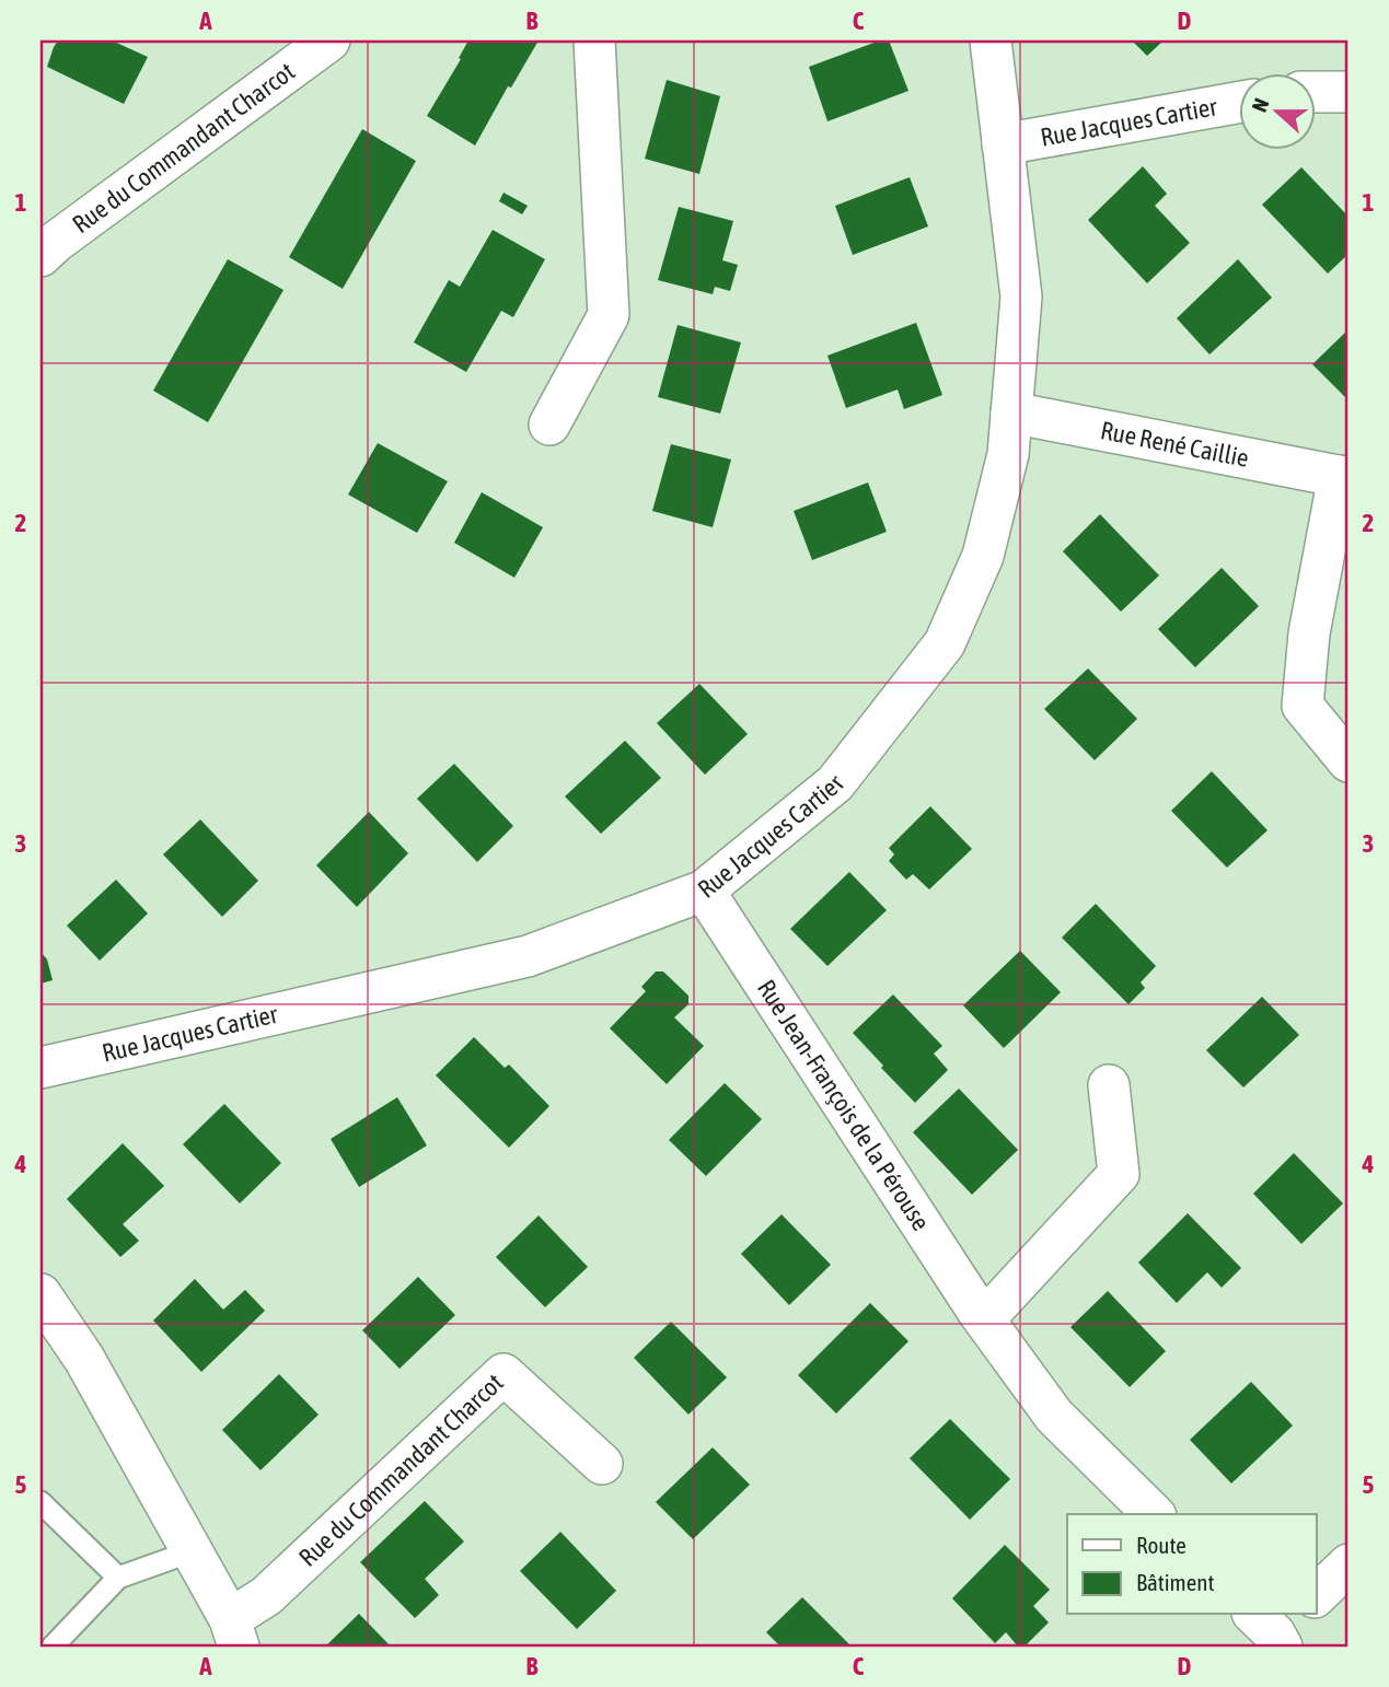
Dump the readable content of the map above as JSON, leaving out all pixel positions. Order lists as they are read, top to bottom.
{
  "streets": {
    "street": [
      "Rue Jacques Cartier",
      "Rue du Commandant Charcot",
      "Rue René Caillie",
      "Rue Jean-François de la Pérouse"
    ]
  },
  "crossings": [
    ["Rue Jacques Cartier", "Rue René Caillie"],
    ["Rue Jacques Cartier", "Rue Jean-François de la Pérouse"]
  ],
  "legend": ["Route", "Bâtiment"],
  "north": "left",
  "grid": {
    "columns": [
      "A",
      "B",
      "C",
      "D"
    ],
    "rows": [
      "1",
      "2",
      "3",
      "4",
      "5"
    ]
  }
}
